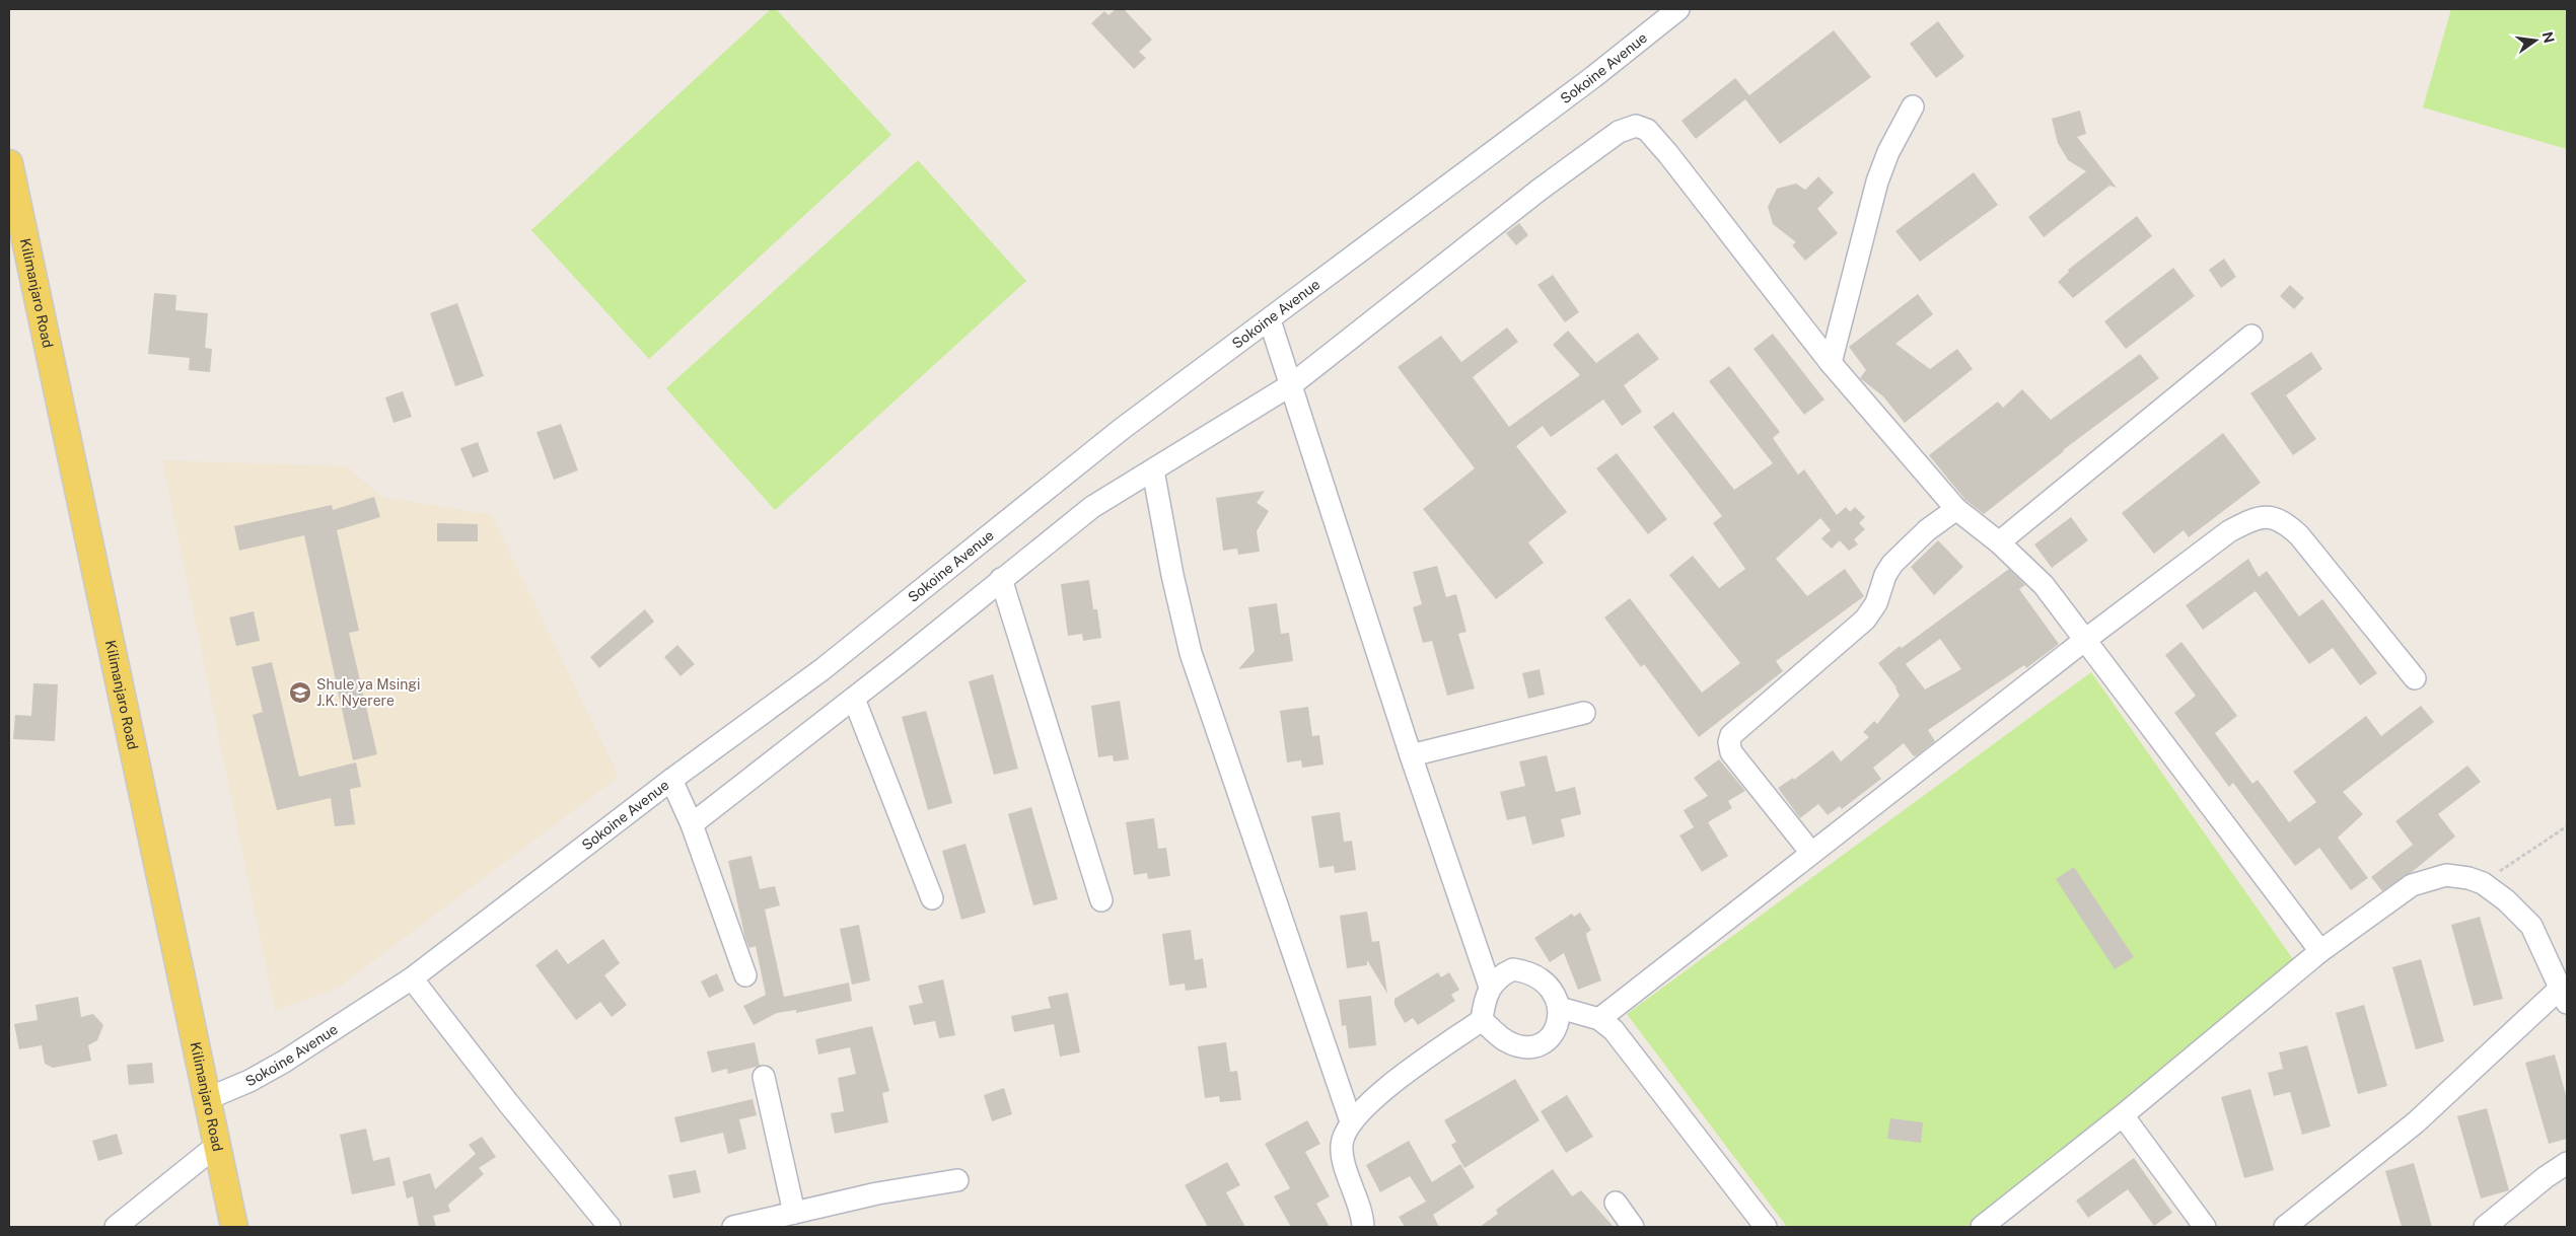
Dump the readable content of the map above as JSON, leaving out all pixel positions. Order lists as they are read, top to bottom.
{
  "streets": {
    "main road": ["Kilimanjaro Road"],
    "street": ["Sokoine Avenue"]
  },
  "crossings": [
    ["Sokoine Avenue", "Kilimanjaro Road"]
  ],
  "places": {
    "school or university": ["Shule ya Msingi J.K. Nyerere"]
  },
  "north": "right"
}
